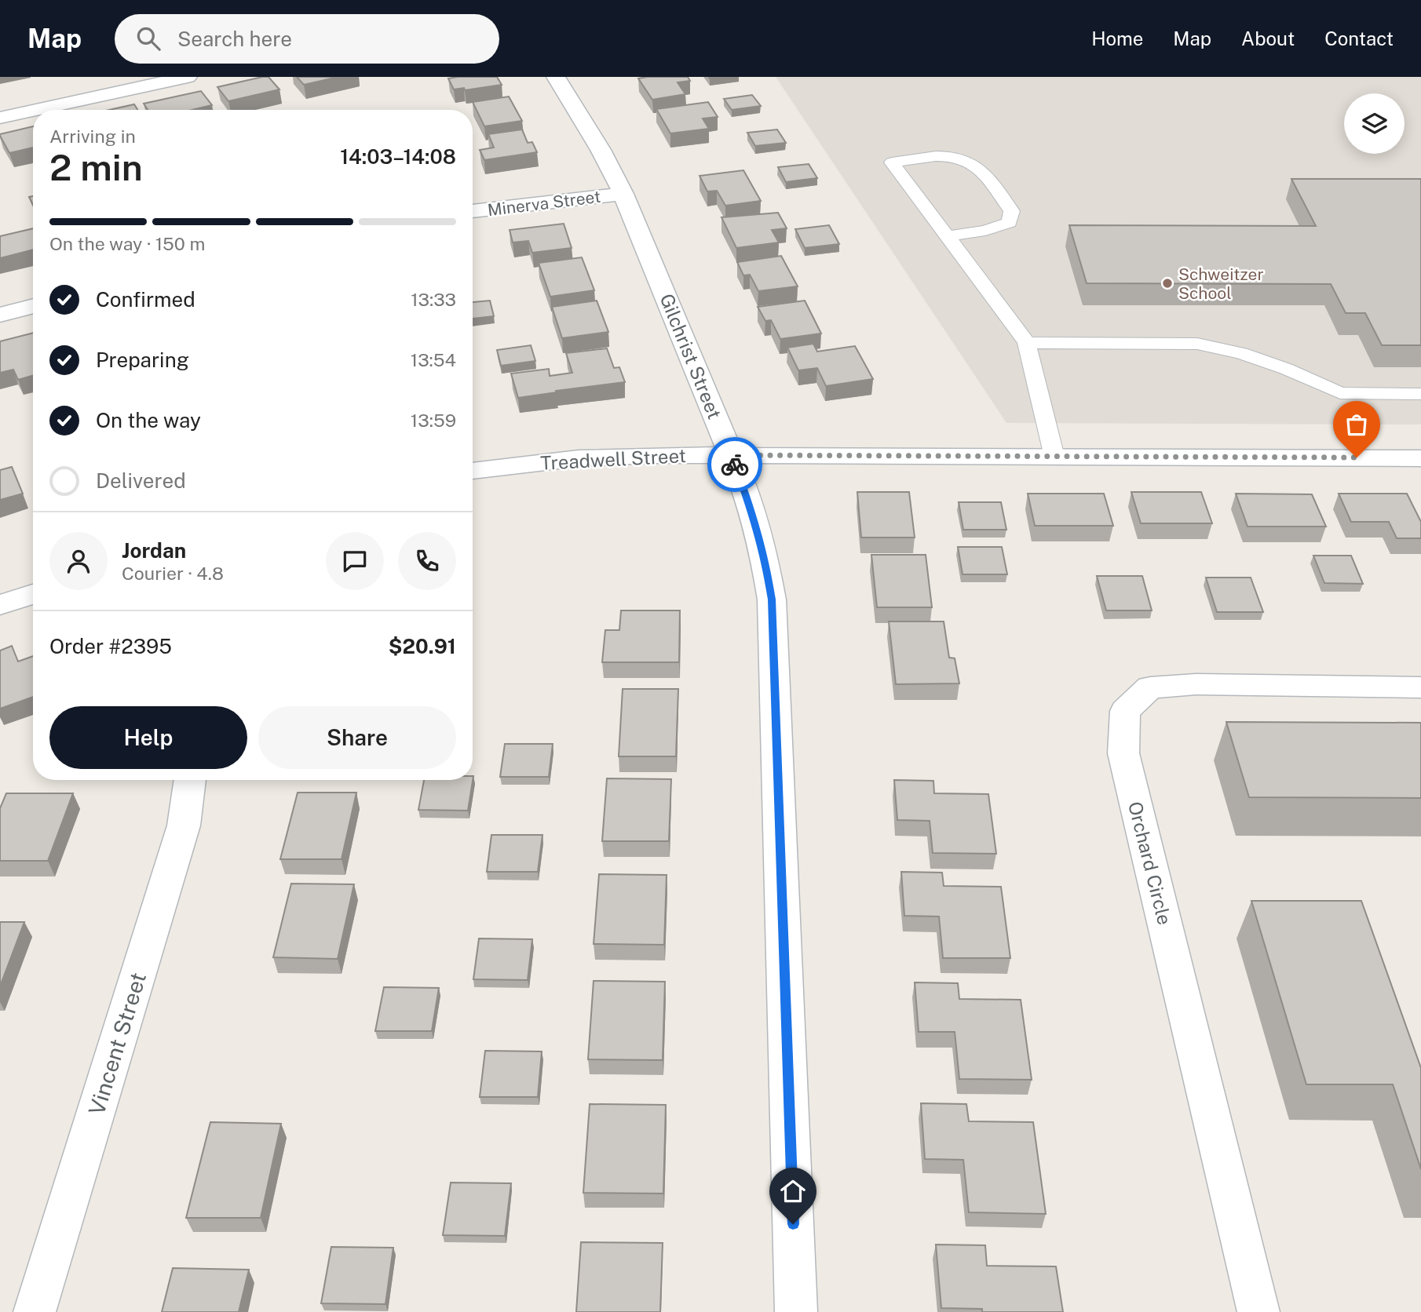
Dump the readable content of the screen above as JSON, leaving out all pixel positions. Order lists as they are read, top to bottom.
{
  "streets": {
    "street": [
      "Minerva Street",
      "Gilchrist Street",
      "Treadwell Street",
      "Orchard Circle",
      "Vincent Street"
    ]
  },
  "crossings": [
    ["Minerva Street", "Gilchrist Street"],
    ["Gilchrist Street", "Treadwell Street"]
  ],
  "places": ["Schweitzer School"],
  "page": {
    "header": "Map",
    "search": "Search here",
    "nav": [
      "Home",
      "Map",
      "About",
      "Contact"
    ],
    "heading": ["2 min", "Arriving in", "14:03–14:08"],
    "panel": [
      "Jordan",
      "Courier · 4.8",
      "Order #2395",
      "$20.91"
    ],
    "bar": "On the way · 150 m",
    "list": [
      ["Confirmed", "13:33"],
      ["Preparing", "13:54"],
      ["On the way", "13:59"],
      "Delivered"
    ],
    "buttons": ["Help", "Share"]
  }
}
